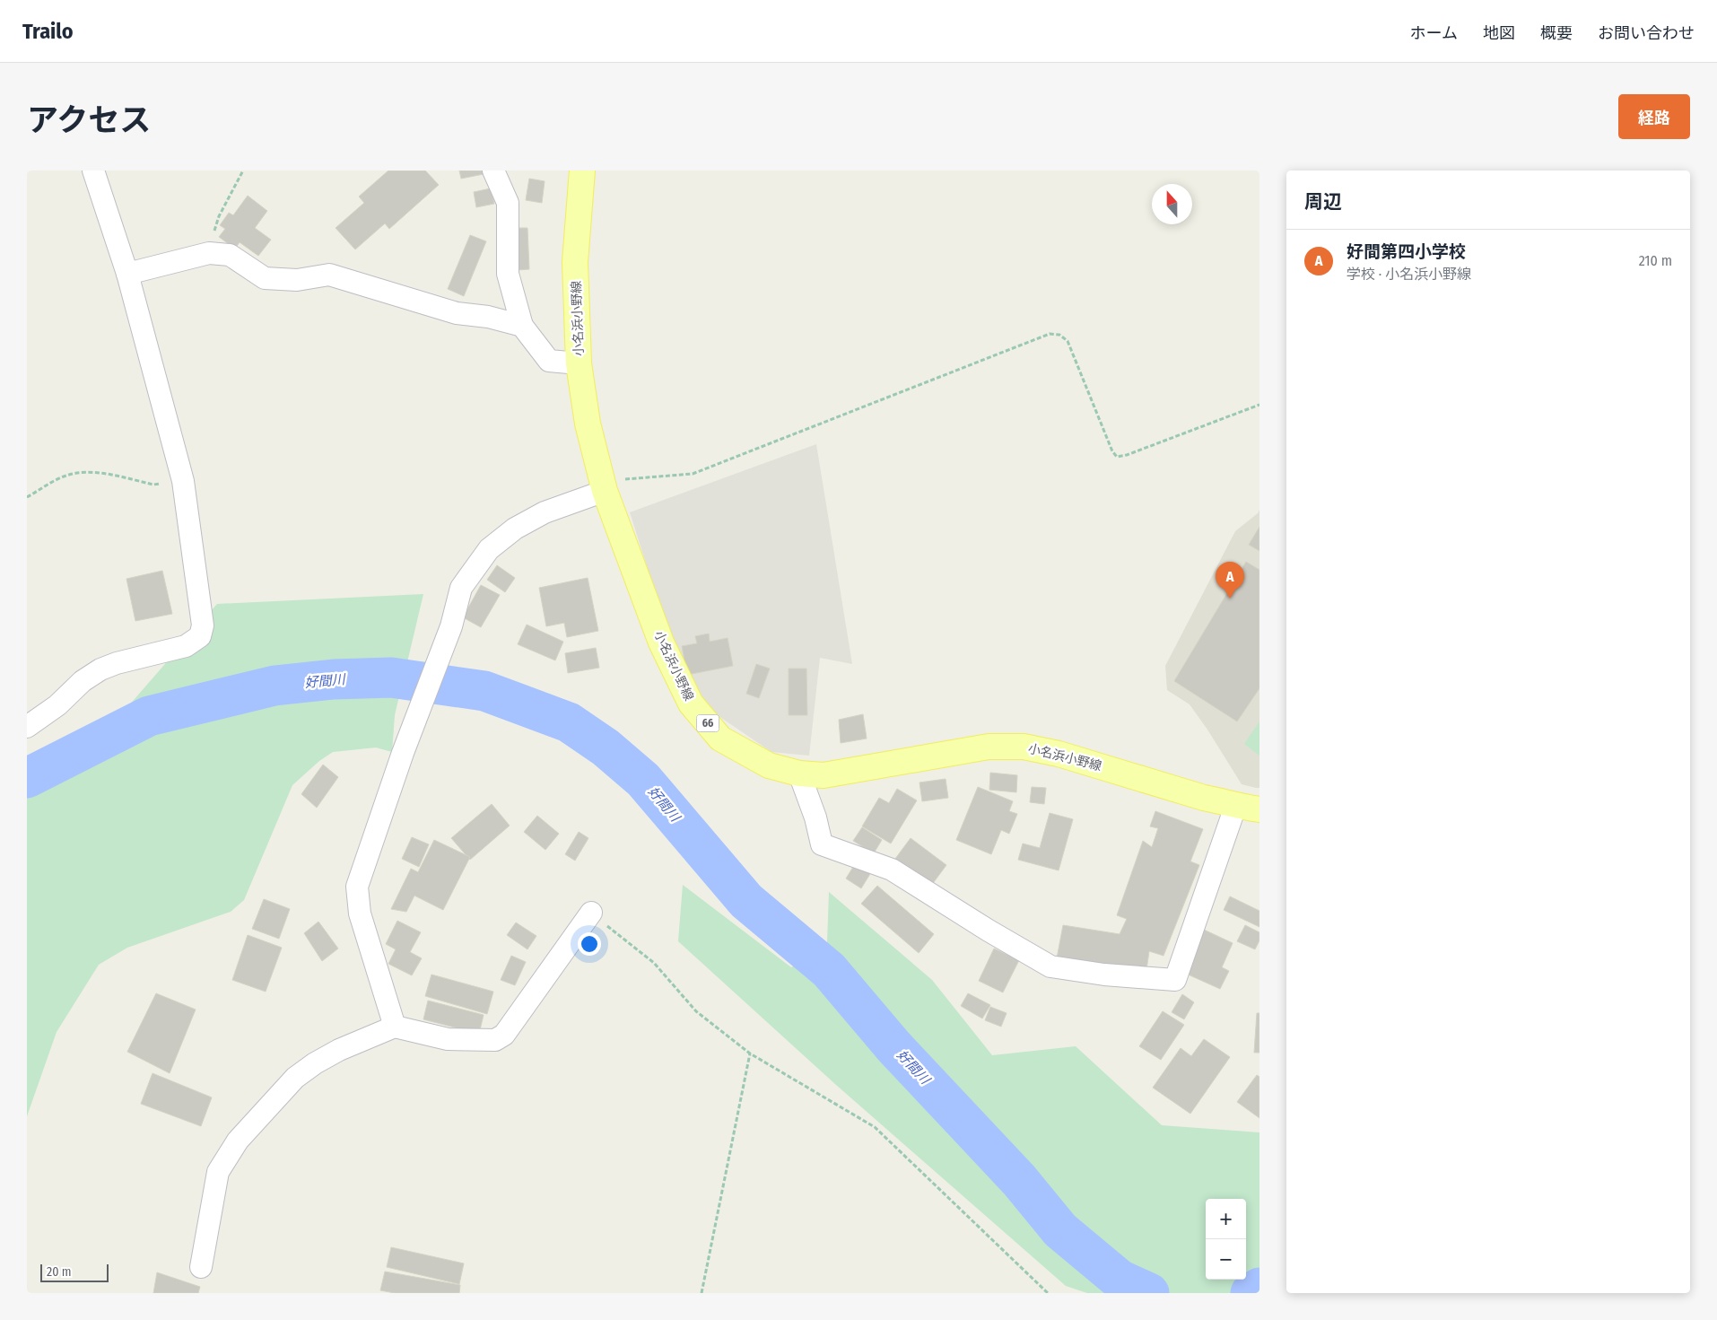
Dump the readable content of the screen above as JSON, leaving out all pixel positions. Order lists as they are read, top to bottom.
{
  "streets": {
    "main road": ["小名浜小野線", "66"]
  },
  "water": ["好間川"],
  "scale_bar": "20 m",
  "north": "top",
  "page": {
    "header": "Trailo",
    "nav": [
      "ホーム",
      "地図",
      "概要",
      "お問い合わせ"
    ],
    "title": "アクセス",
    "buttons": "経路",
    "heading": "周辺",
    "list": [
      {
        "mark": "A",
        "name": "好間第四小学校",
        "note": "学校 · 小名浜小野線",
        "value": "210 m"
      }
    ],
    "pins": "A",
    "map_buttons": ["+", "−"],
    "scale": "20 m"
  }
}
